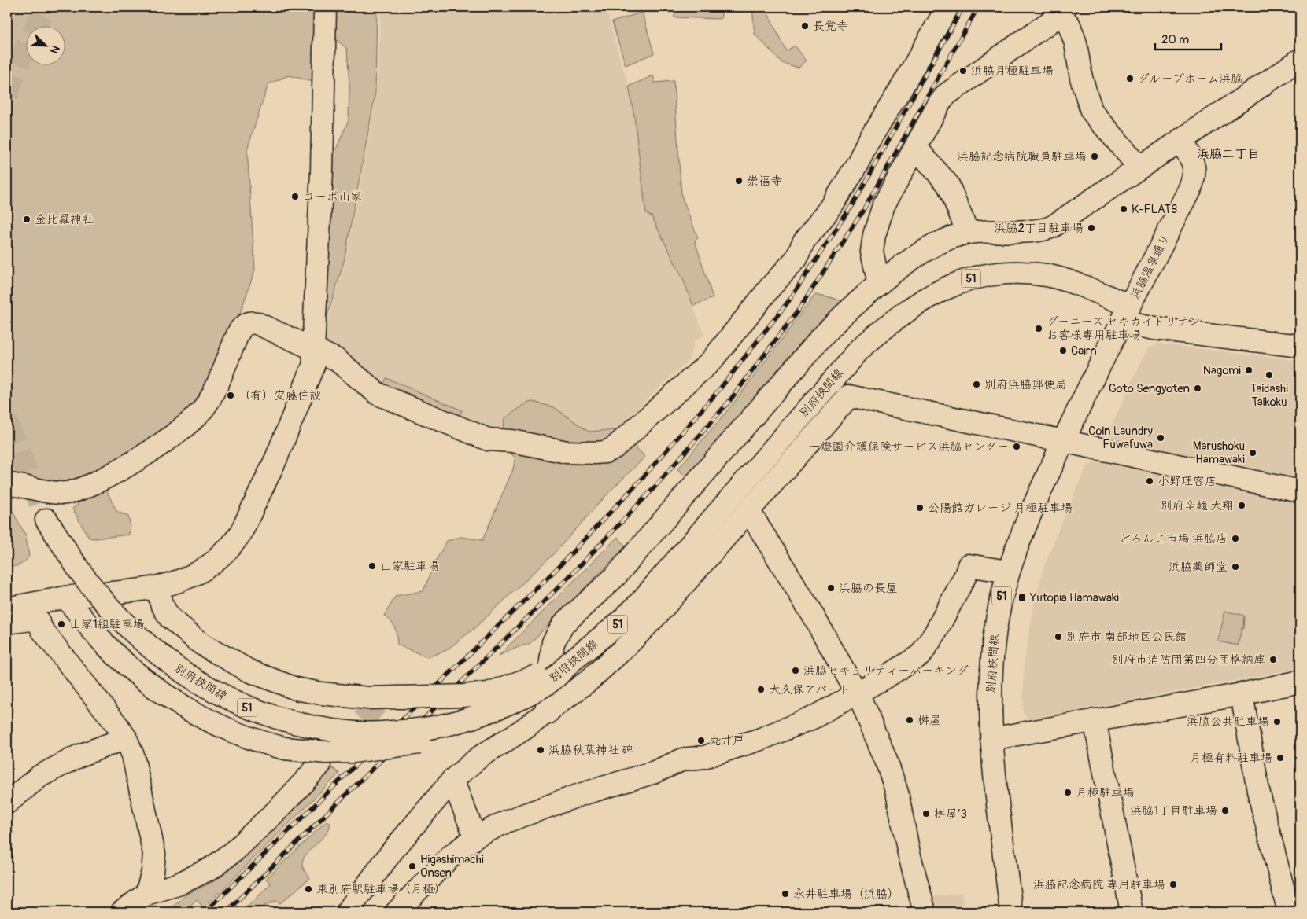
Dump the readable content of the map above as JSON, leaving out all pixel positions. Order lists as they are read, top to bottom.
{
  "streets": {
    "street": ["浜脇温泉通り", "51", "別府挾間線"]
  },
  "crossings": [
    ["浜脇温泉通り", "別府挾間線"]
  ],
  "districts": ["浜脇二丁目"],
  "places": {
    "other": [
      "長覚寺",
      "浜脇月極駐車場",
      "グループホーム浜脇",
      "浜脇記念病院職員駐車場",
      "崇福寺",
      "コーポ山家",
      "K-FLATS",
      "金比羅神社",
      "浜脇2丁目駐車場",
      "グーニーズ セキカイトリテン お客様専用駐車場",
      "Cairn",
      "Nagomi",
      "Taidashi Taikoku",
      "別府浜脇郵便局",
      "Goto Sengyoten",
      "（有）安藤住設",
      "Coin Laundry Fuwafuwa",
      "一燈園介護保険サービス浜脇センター",
      "Marushoku Hamawaki",
      "小野理容店",
      "別府辛麺 大翔",
      "公陽館ガレージ 月極駐車場",
      "どろんこ市場 浜脇店",
      "山家駐車場",
      "浜脇薬師堂",
      "浜脇の長屋",
      "山家1組駐車場",
      "別府市 南部地区公民館",
      "別府市消防団第四分団格納庫",
      "浜脇セキュリティーパーキング",
      "大久保アパート",
      "桝屋",
      "浜脇公共駐車場",
      "丸井戸",
      "浜脇秋葉神社 碑",
      "月極有料駐車場",
      "月極駐車場",
      "浜脇1丁目駐車場",
      "桝屋’3",
      "Higashimachi Onsen",
      "浜脇記念病院 専用駐車場",
      "東別府駅駐車場（月極）",
      "永井駐車場（浜脇）"
    ],
    "transit": ["Yutopia Hamawaki"]
  },
  "scale_bar": "20 m",
  "north": "bottom right"
}
